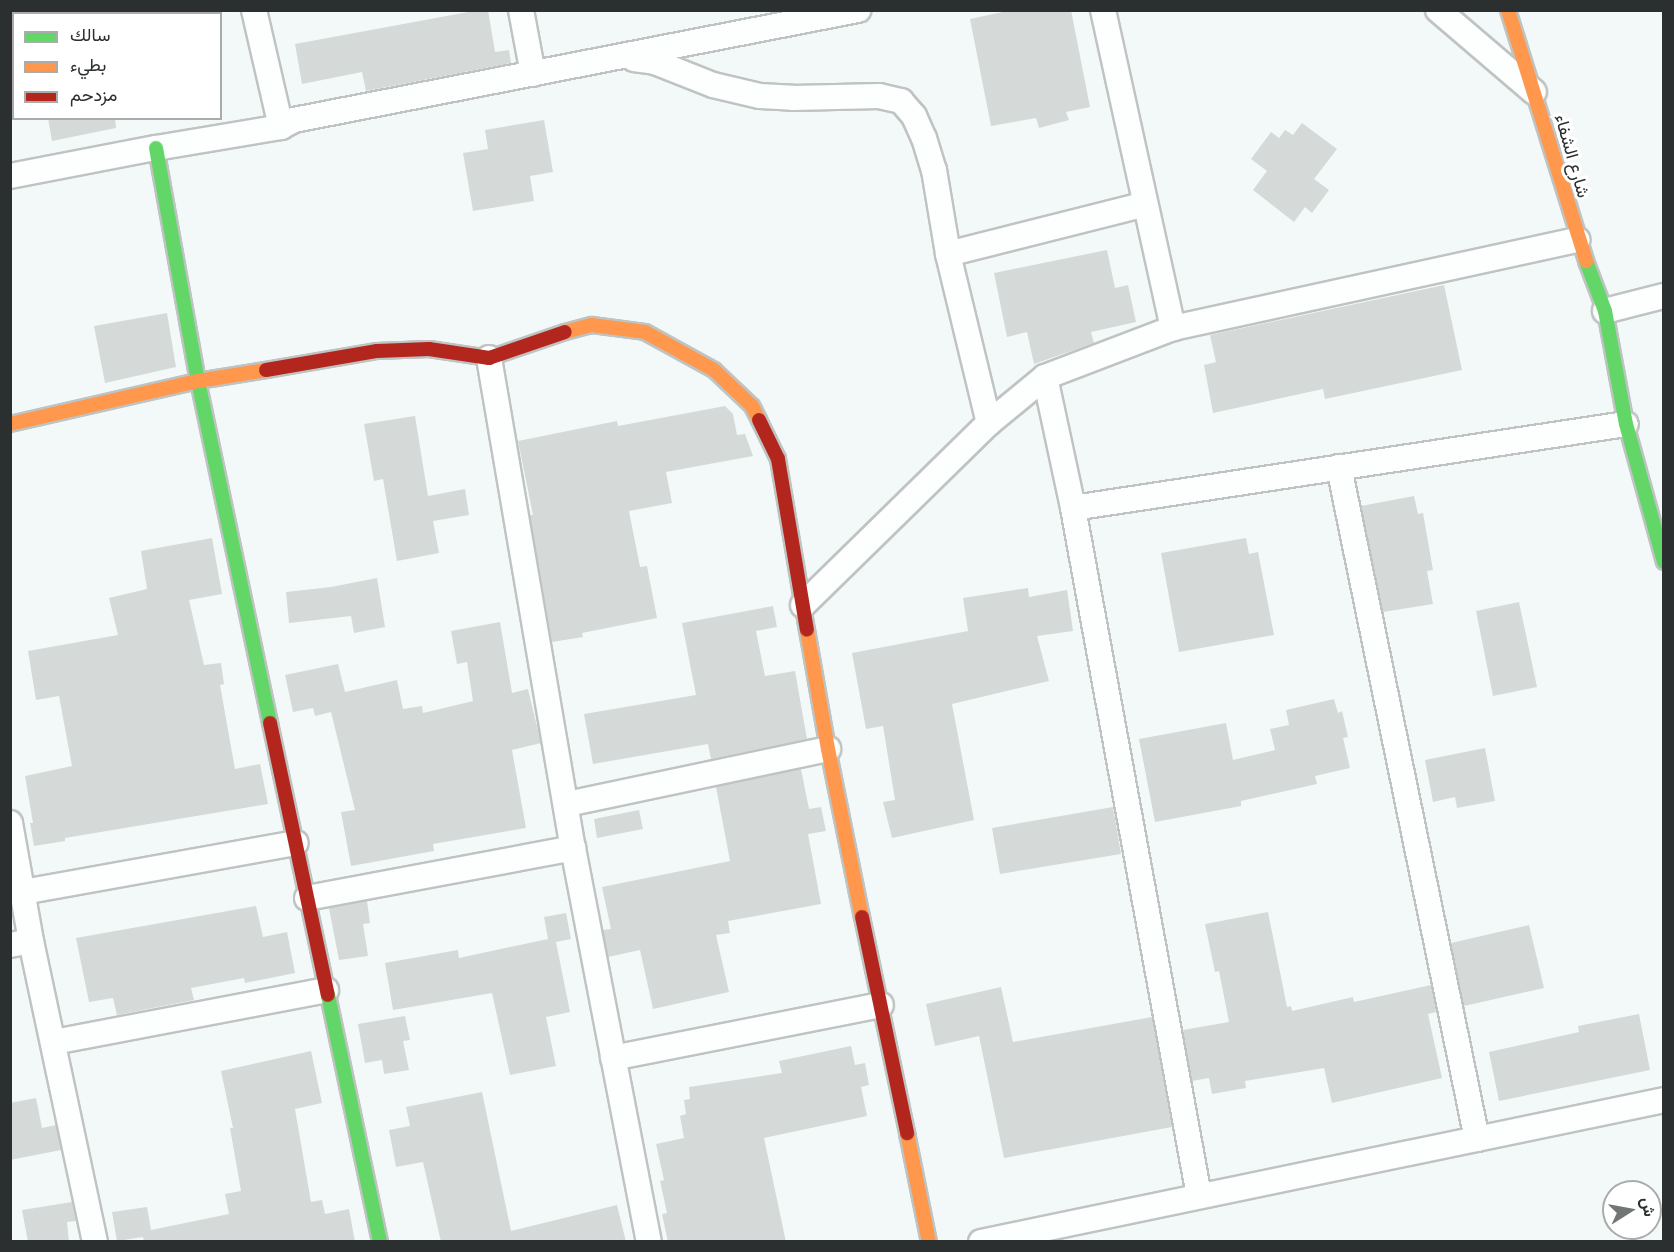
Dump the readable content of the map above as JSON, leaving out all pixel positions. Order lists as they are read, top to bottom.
{
  "streets": {
    "street": ["شارع الشفاء"]
  },
  "legend": ["سالك", "بطيء", "مزدحم"],
  "north": "right"
}
